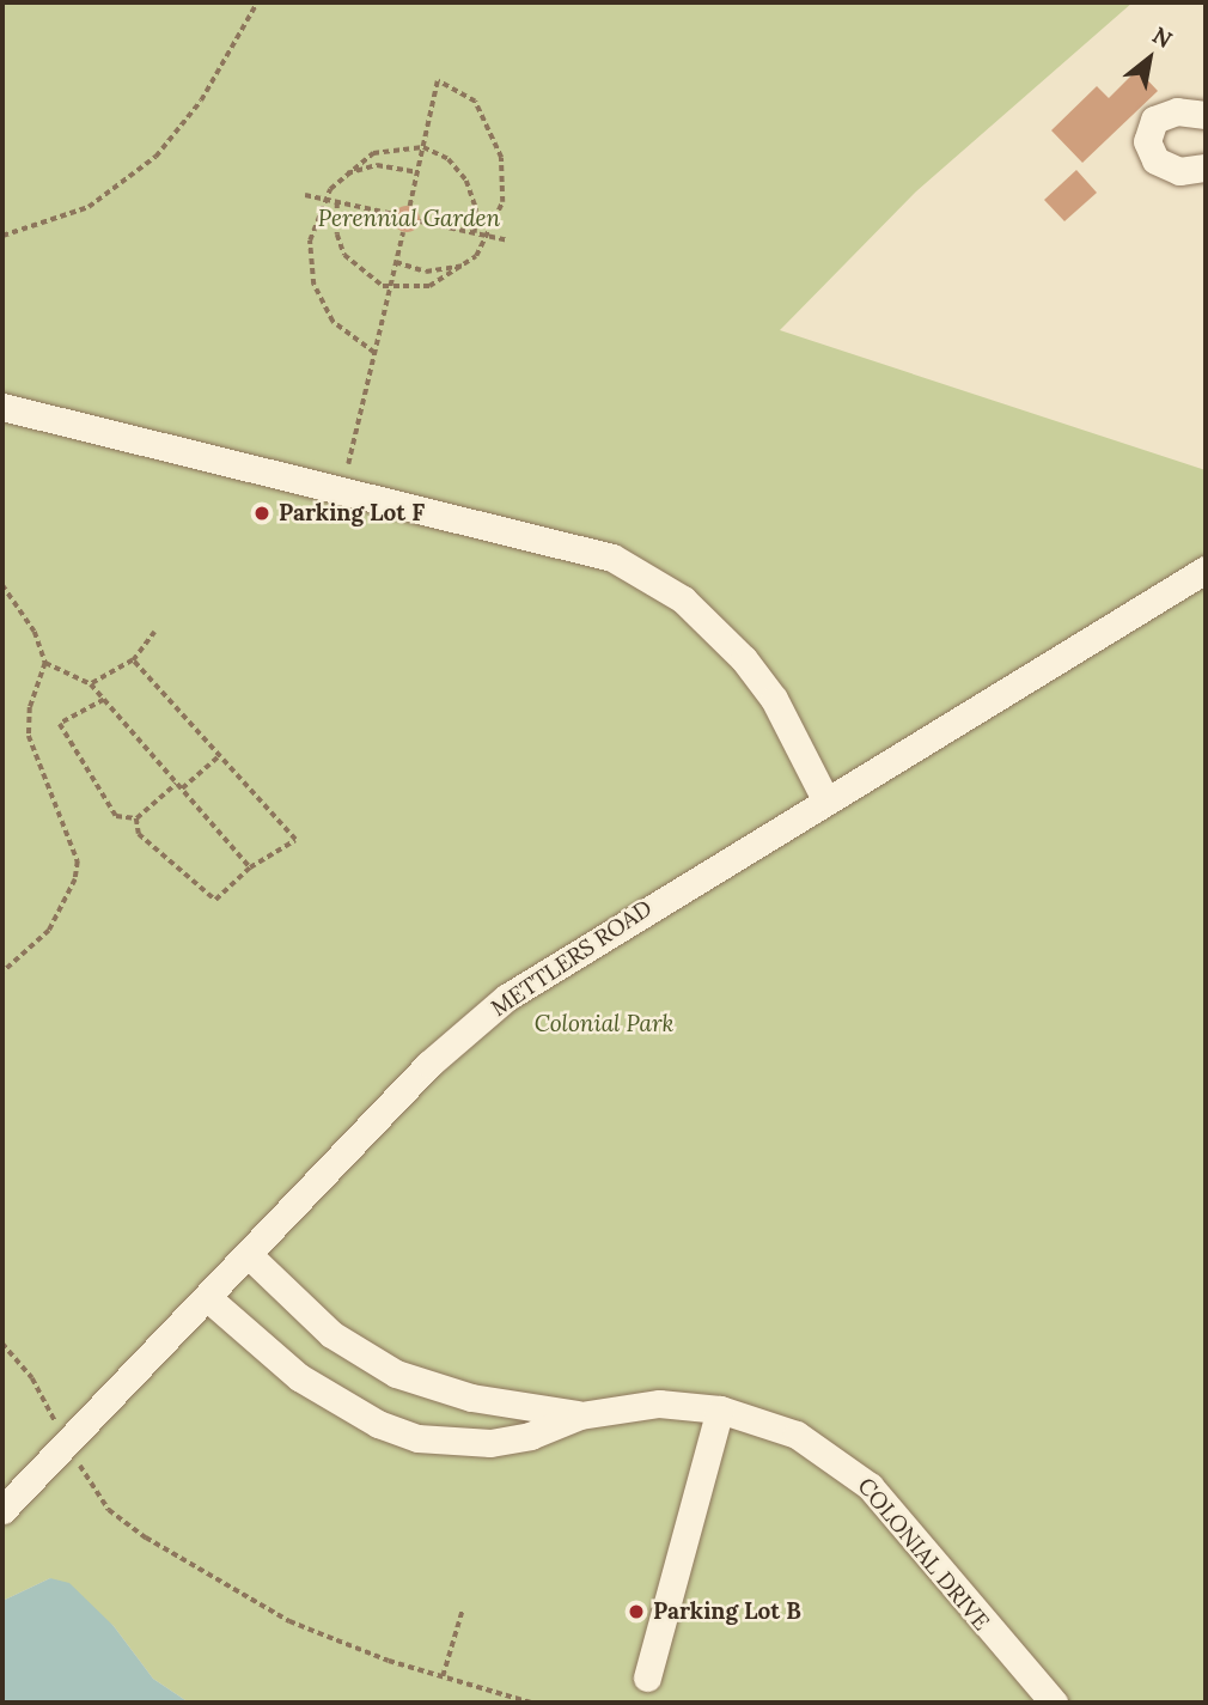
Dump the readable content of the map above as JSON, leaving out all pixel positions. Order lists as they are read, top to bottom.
{
  "streets": {
    "street": ["METTLERS ROAD", "COLONIAL DRIVE"]
  },
  "crossings": [
    ["METTLERS ROAD", "COLONIAL DRIVE"]
  ],
  "parks": ["Perennial Garden", "Colonial Park"],
  "places": ["Parking Lot F", "Parking Lot B"],
  "north": "top right"
}
